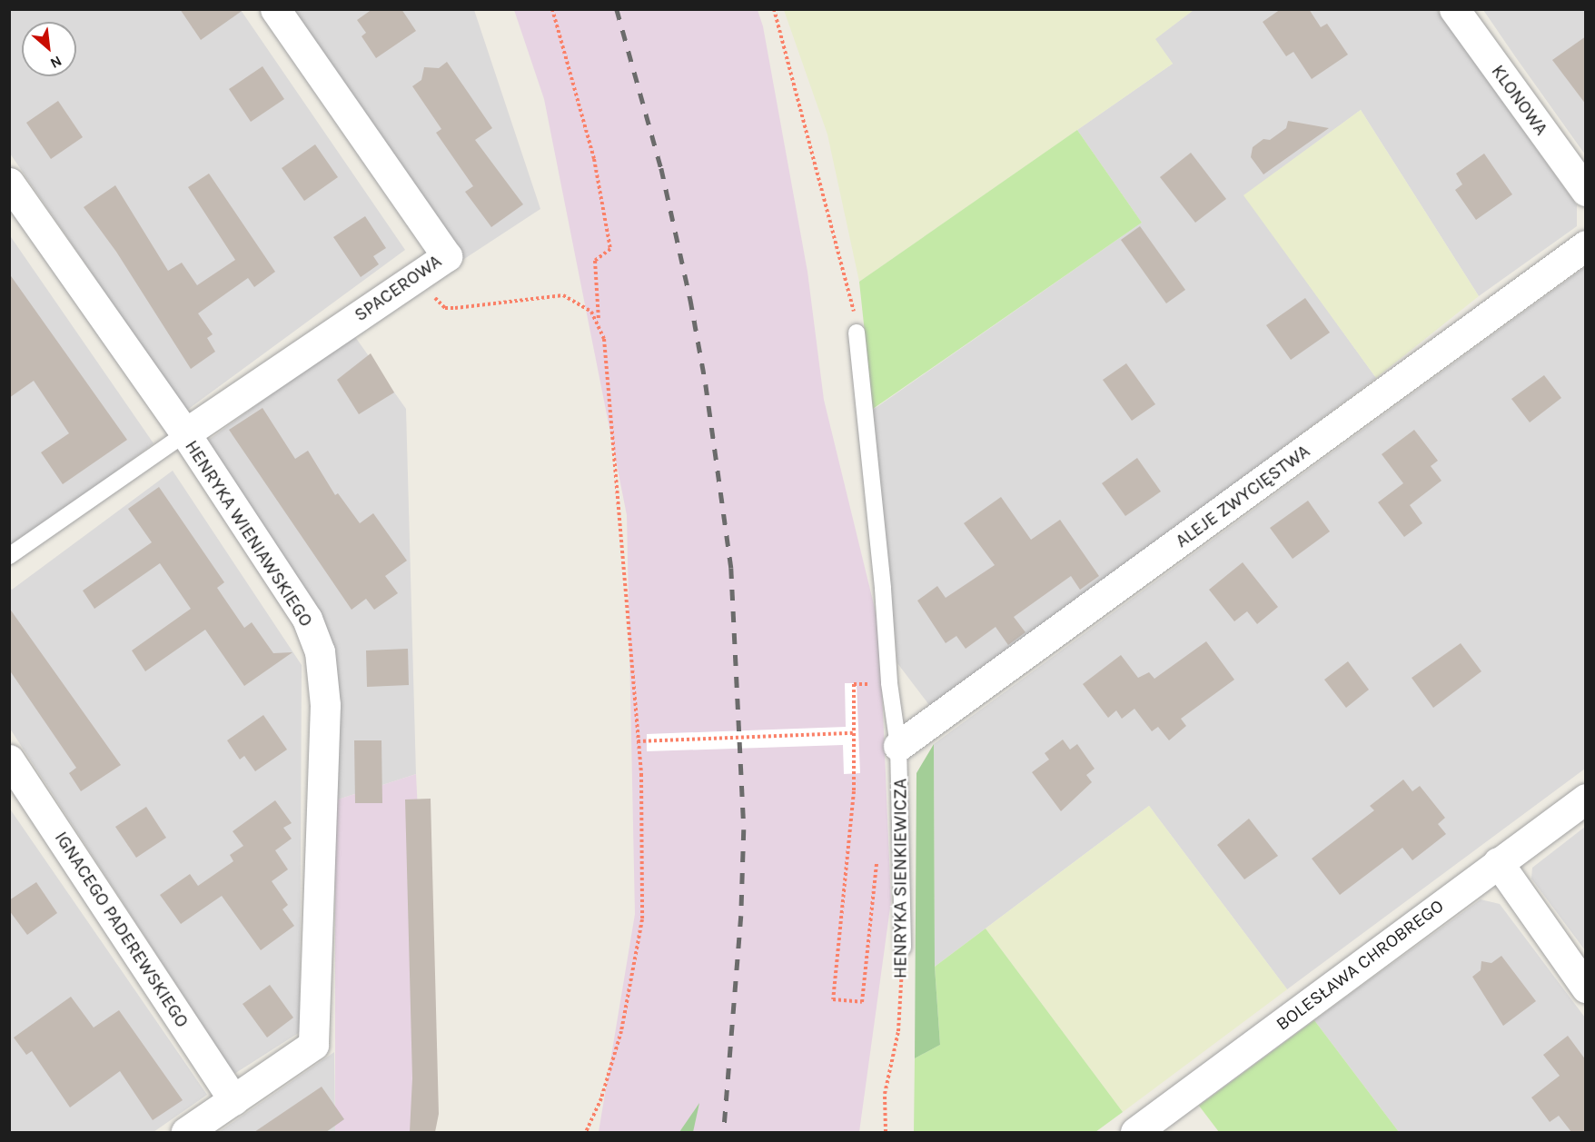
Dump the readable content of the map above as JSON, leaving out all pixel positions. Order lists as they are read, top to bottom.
{
  "streets": {
    "street": [
      "KLONOWA",
      "SPACEROWA",
      "ALEJE ZWYCIĘSTWA",
      "HENRYKA WIENIAWSKIEGO",
      "IGNACEGO PADEREWSKIEGO",
      "BOLESŁAWA CHROBREGO"
    ],
    "lane": ["HENRYKA SIENKIEWICZA"]
  },
  "crossings": [
    ["SPACEROWA", "HENRYKA WIENIAWSKIEGO"],
    ["ALEJE ZWYCIĘSTWA", "HENRYKA SIENKIEWICZA"],
    ["HENRYKA WIENIAWSKIEGO", "IGNACEGO PADEREWSKIEGO"]
  ],
  "north": "bottom right"
}
